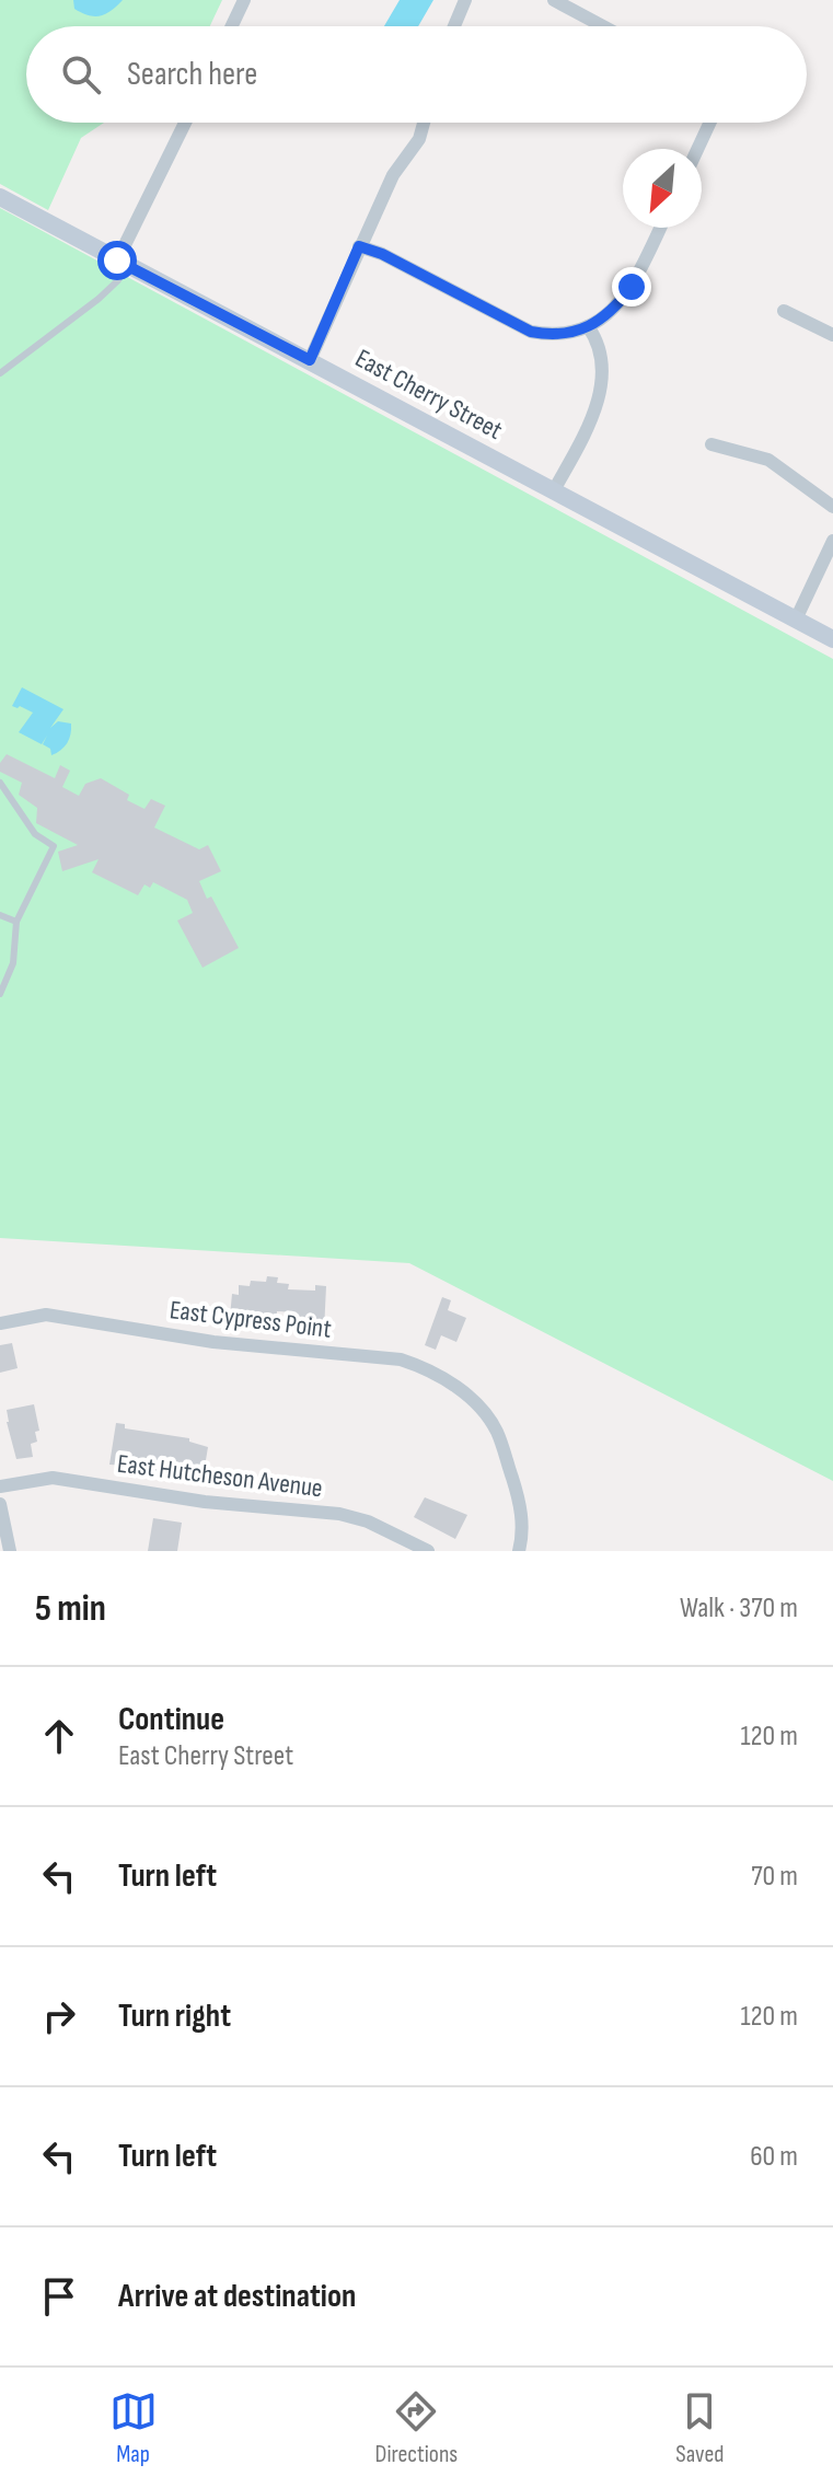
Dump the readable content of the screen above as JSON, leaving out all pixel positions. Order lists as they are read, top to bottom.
{
  "streets": {
    "street": ["East Cherry Street", "East Cypress Point", "East Hutcheson Avenue"]
  },
  "north": "bottom left",
  "page": {
    "search": "Search here",
    "heading": ["5 min", "Walk · 370 m"],
    "list": [
      ["Continue", "East Cherry Street", "120 m"],
      ["Turn left", "70 m"],
      ["Turn right", "120 m"],
      ["Turn left", "60 m"],
      "Arrive at destination"
    ],
    "nav": ["Map", "Directions", "Saved"]
  }
}
